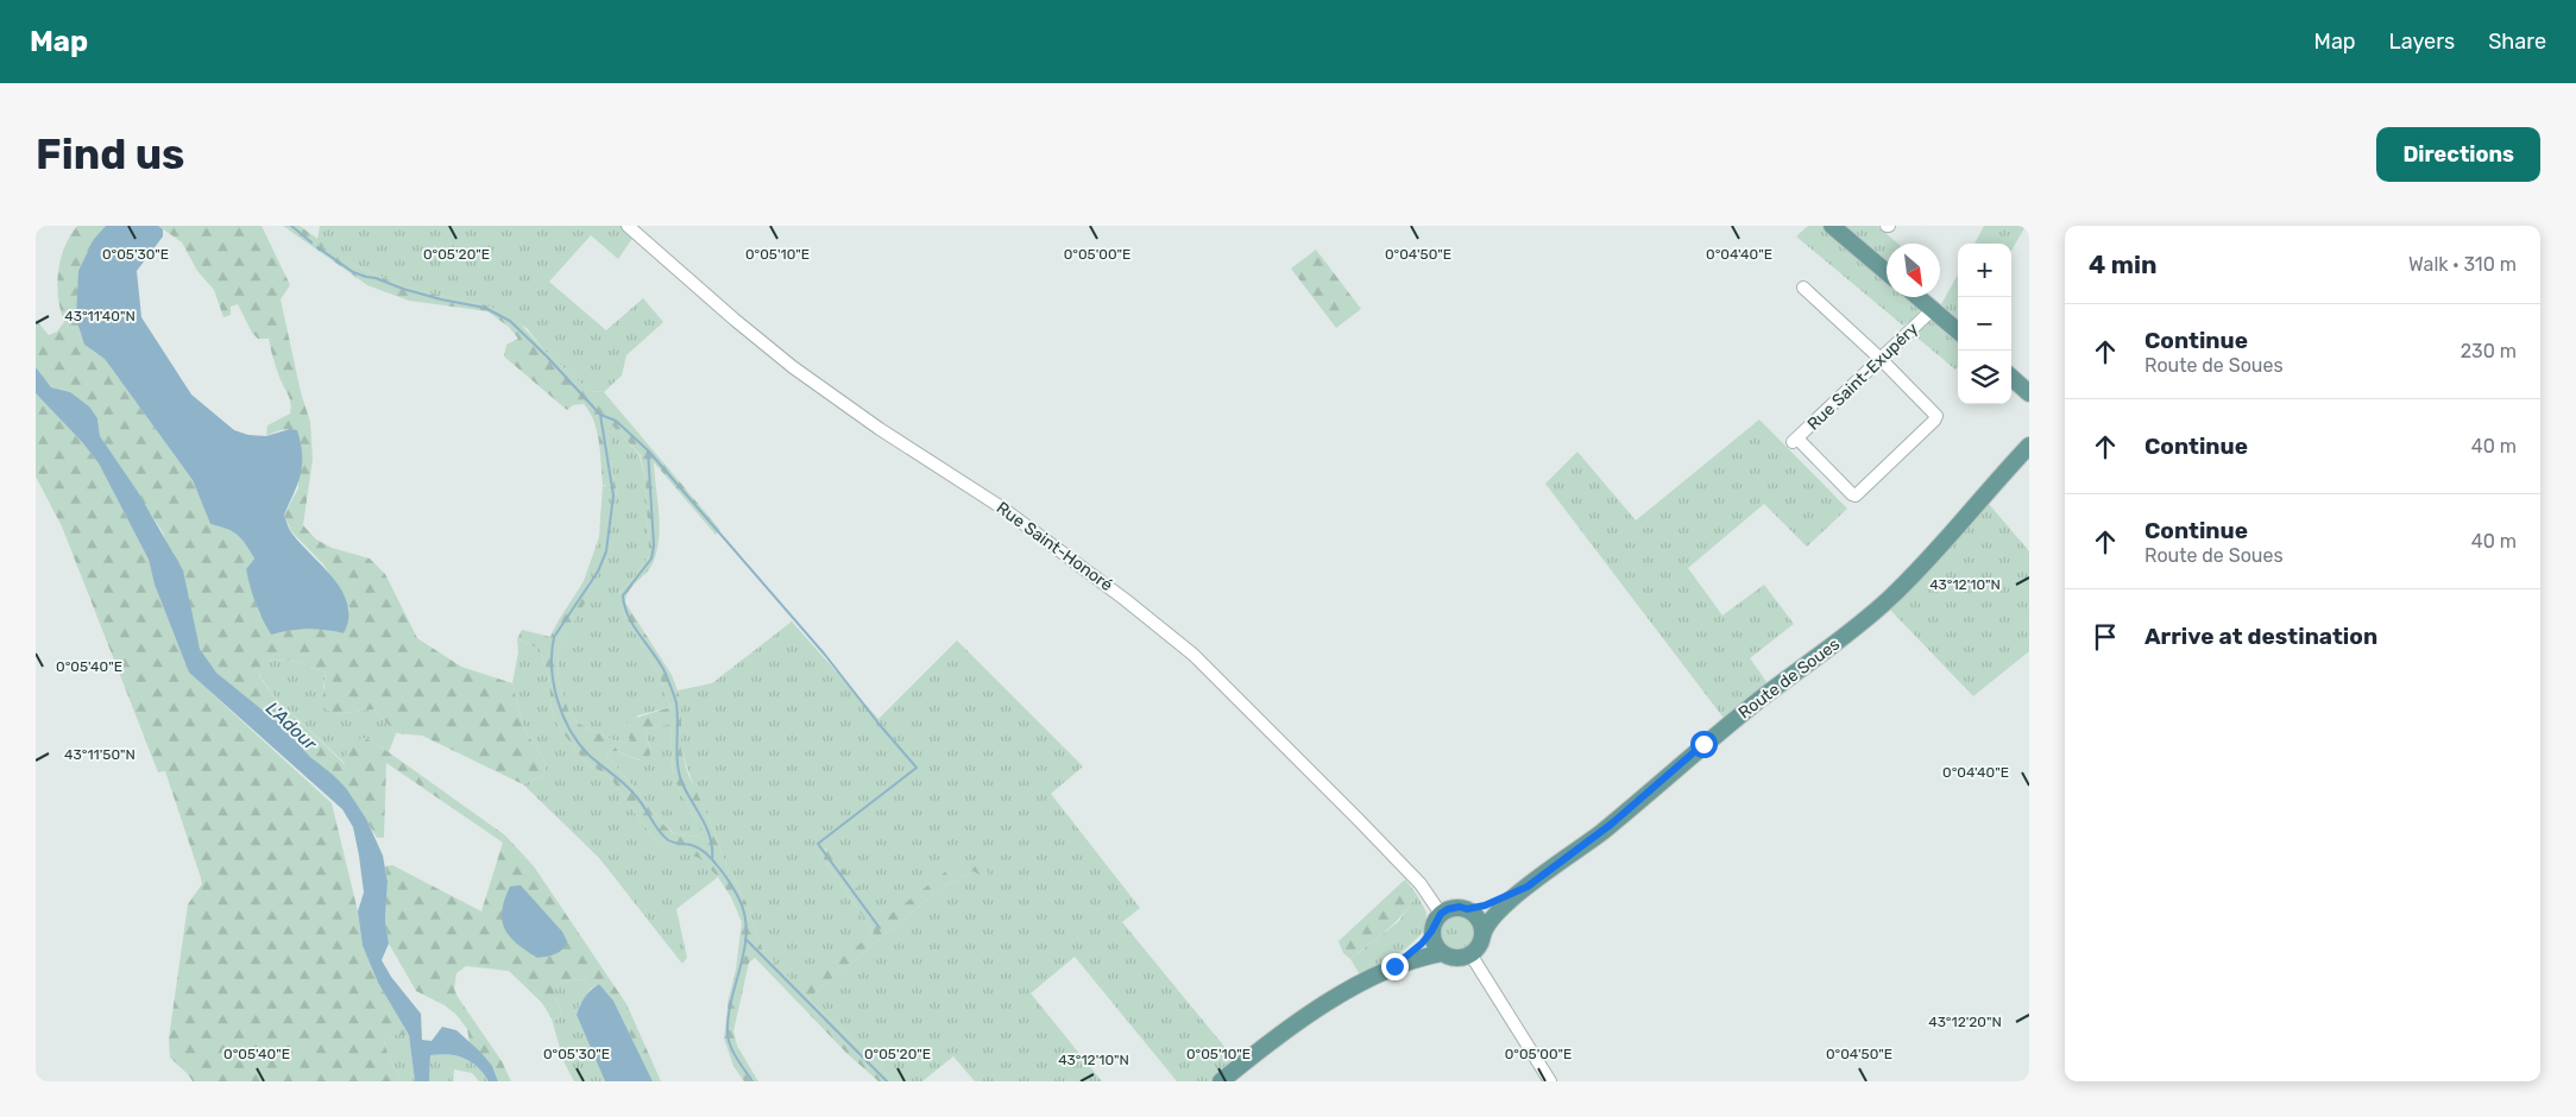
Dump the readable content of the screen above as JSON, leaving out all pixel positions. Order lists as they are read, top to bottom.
{
  "streets": {
    "main road": ["Route de Soues"],
    "street": ["Rue Saint-Exupéry", "Rue Saint-Honoré"]
  },
  "crossings": [
    ["Rue Saint-Honoré", "Route de Soues"]
  ],
  "water": ["L'Adour"],
  "north": "bottom right",
  "page": {
    "header": "Map",
    "nav": ["Map", "Layers", "Share"],
    "buttons": "Directions",
    "title": "Find us",
    "heading": ["4 min", "Walk · 310 m"],
    "map_buttons": ["+", "−"],
    "list": [
      ["Continue", "Route de Soues", "230 m"],
      ["Continue", "40 m"],
      ["Continue", "Route de Soues", "40 m"],
      "Arrive at destination"
    ]
  },
  "coordinates": [
    "0°05'30\"E",
    "0°05'20\"E",
    "0°05'10\"E",
    "0°05'00\"E",
    "0°04'50\"E",
    "0°04'40\"E",
    "43°11'40\"N",
    "43°12'10\"N",
    "0°05'40\"E",
    "43°11'50\"N",
    "43°12'20\"N"
  ]
}
